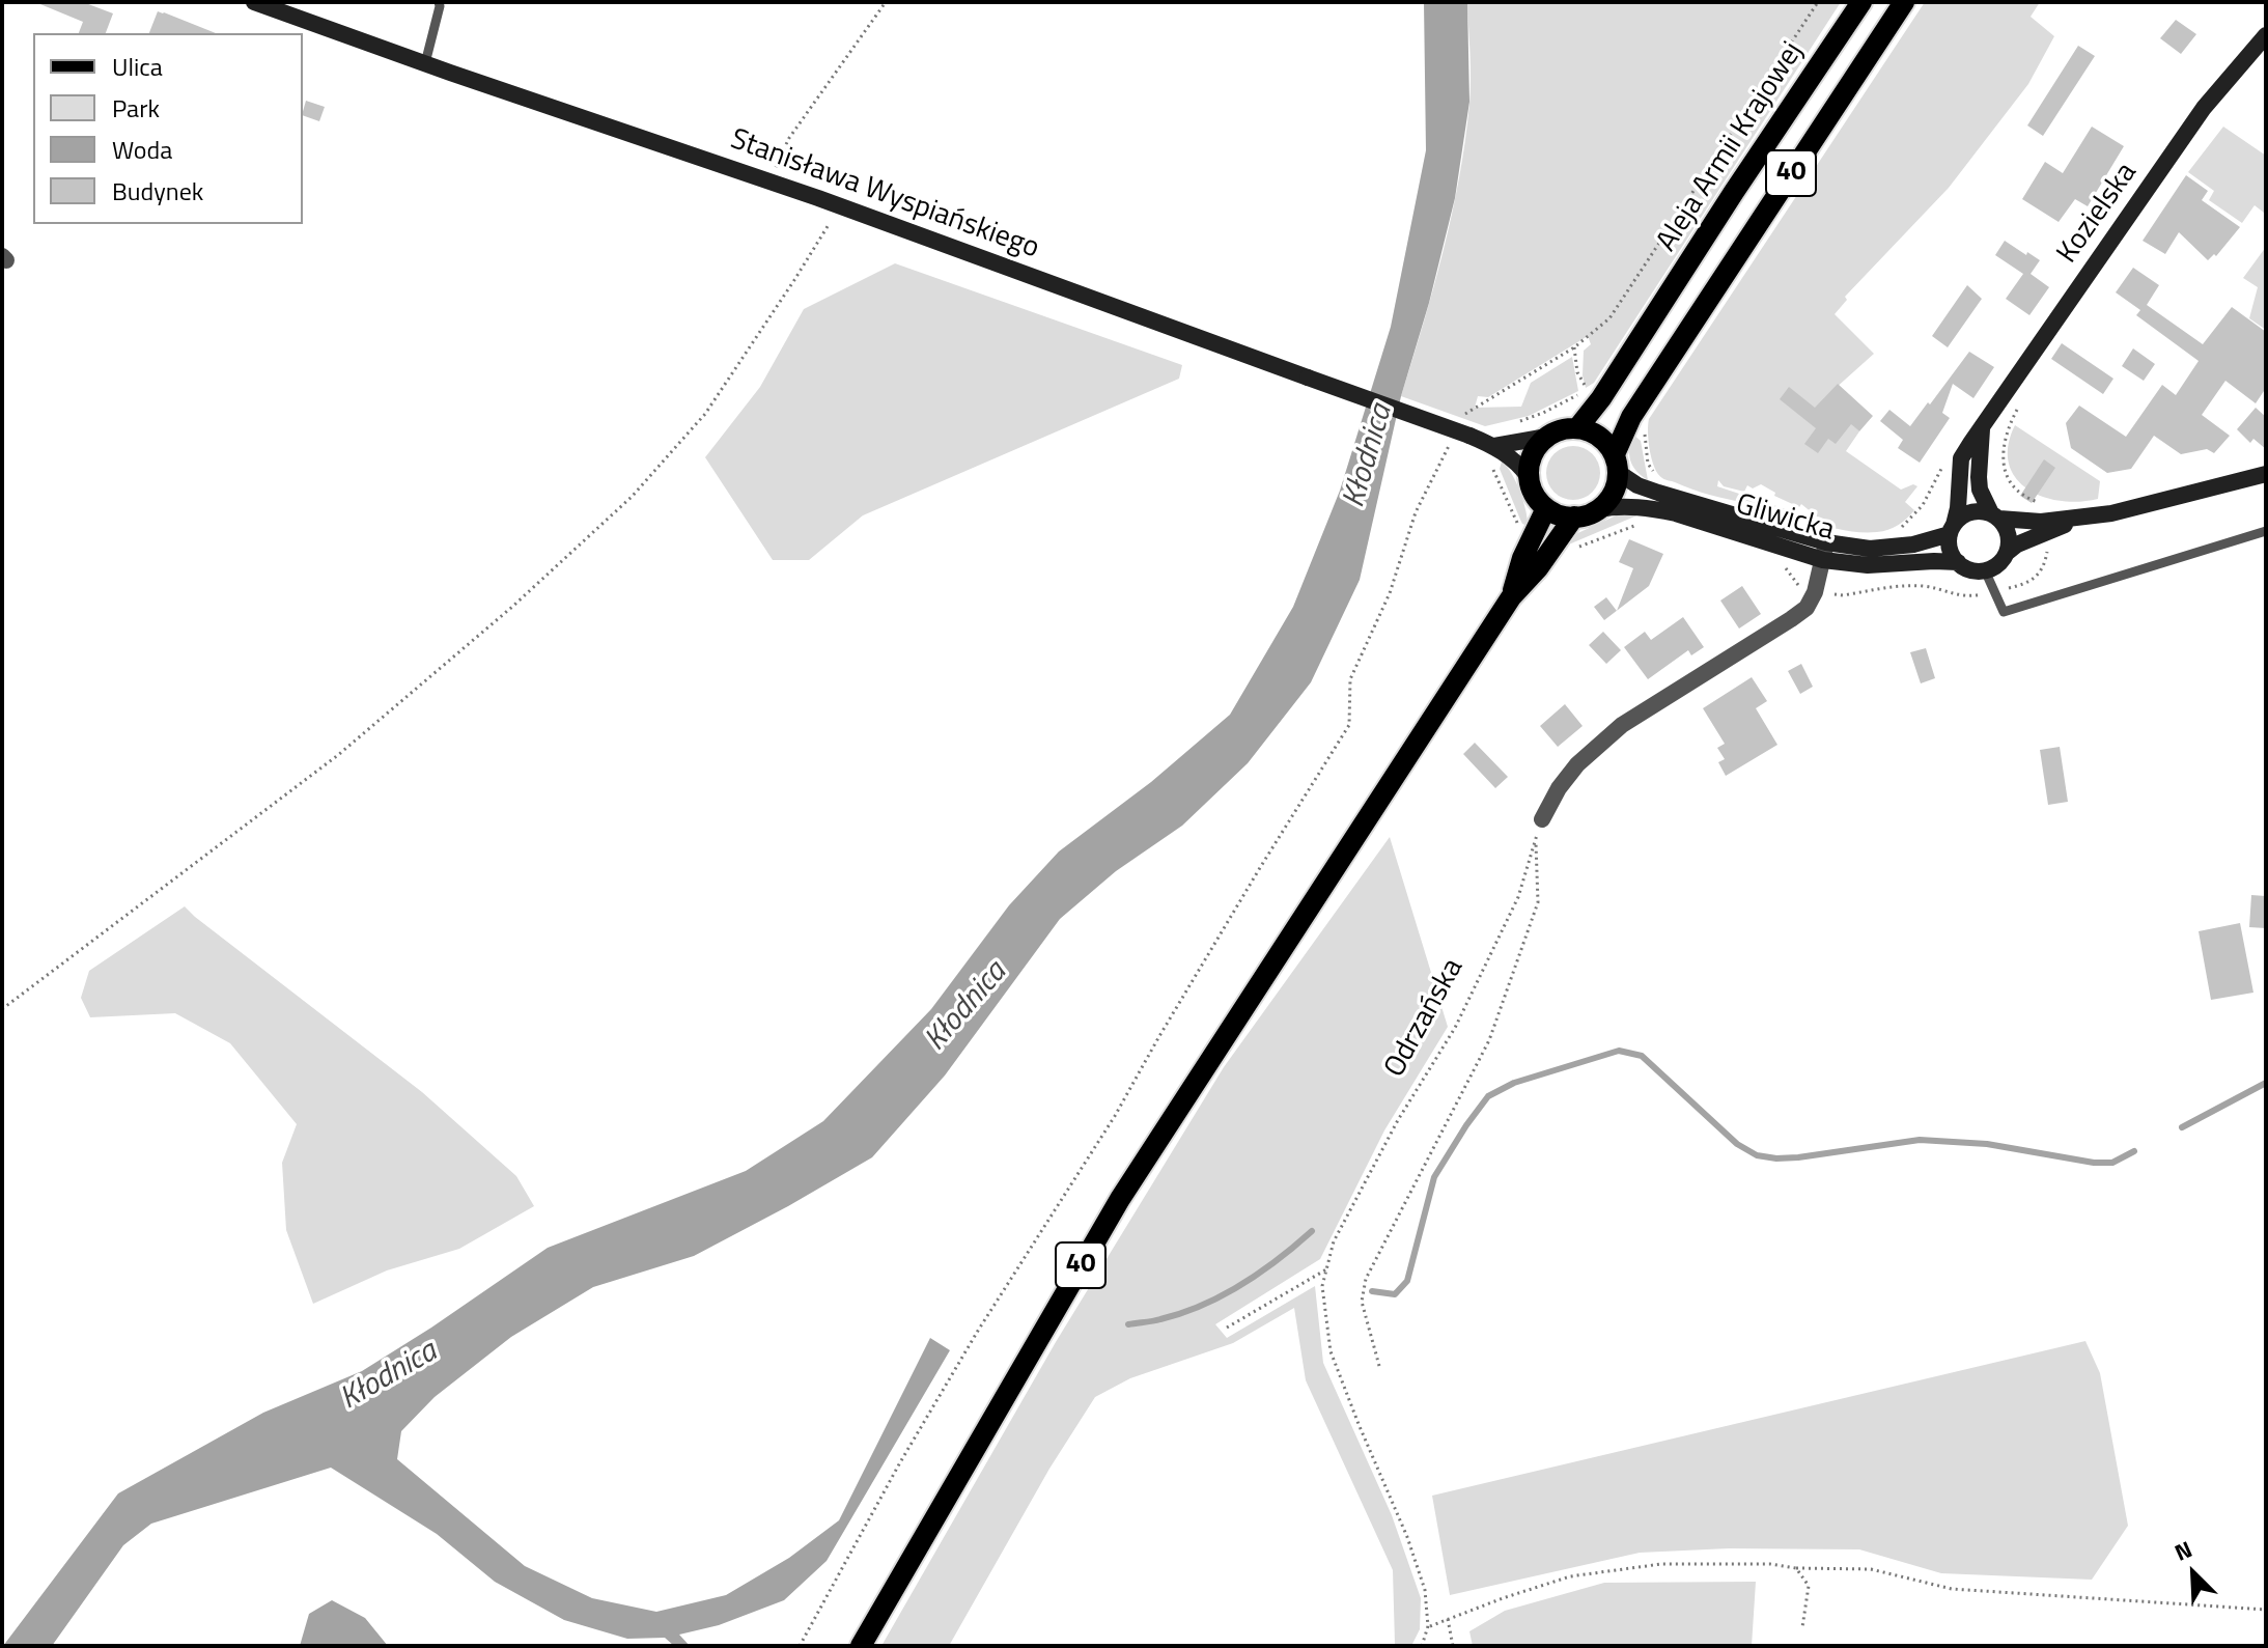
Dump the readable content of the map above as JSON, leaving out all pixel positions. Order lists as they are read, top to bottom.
{
  "streets": {
    "main road": [
      "Aleja Armii Krajowej",
      "40",
      "Stanisława Wyspiańskiego",
      "Kozielska",
      "Gliwicka"
    ],
    "path": ["Odrzańska"]
  },
  "crossings": [
    ["Aleja Armii Krajowej", "40"],
    ["Aleja Armii Krajowej", "Stanisława Wyspiańskiego"],
    ["Aleja Armii Krajowej", "Gliwicka"],
    ["40", "Stanisława Wyspiańskiego"],
    ["40", "Gliwicka"],
    ["Stanisława Wyspiańskiego", "Gliwicka"],
    ["Kozielska", "Gliwicka"]
  ],
  "water": ["Kłodnica"],
  "legend": [
    "Ulica",
    "Park",
    "Woda",
    "Budynek"
  ],
  "north": "top left"
}
